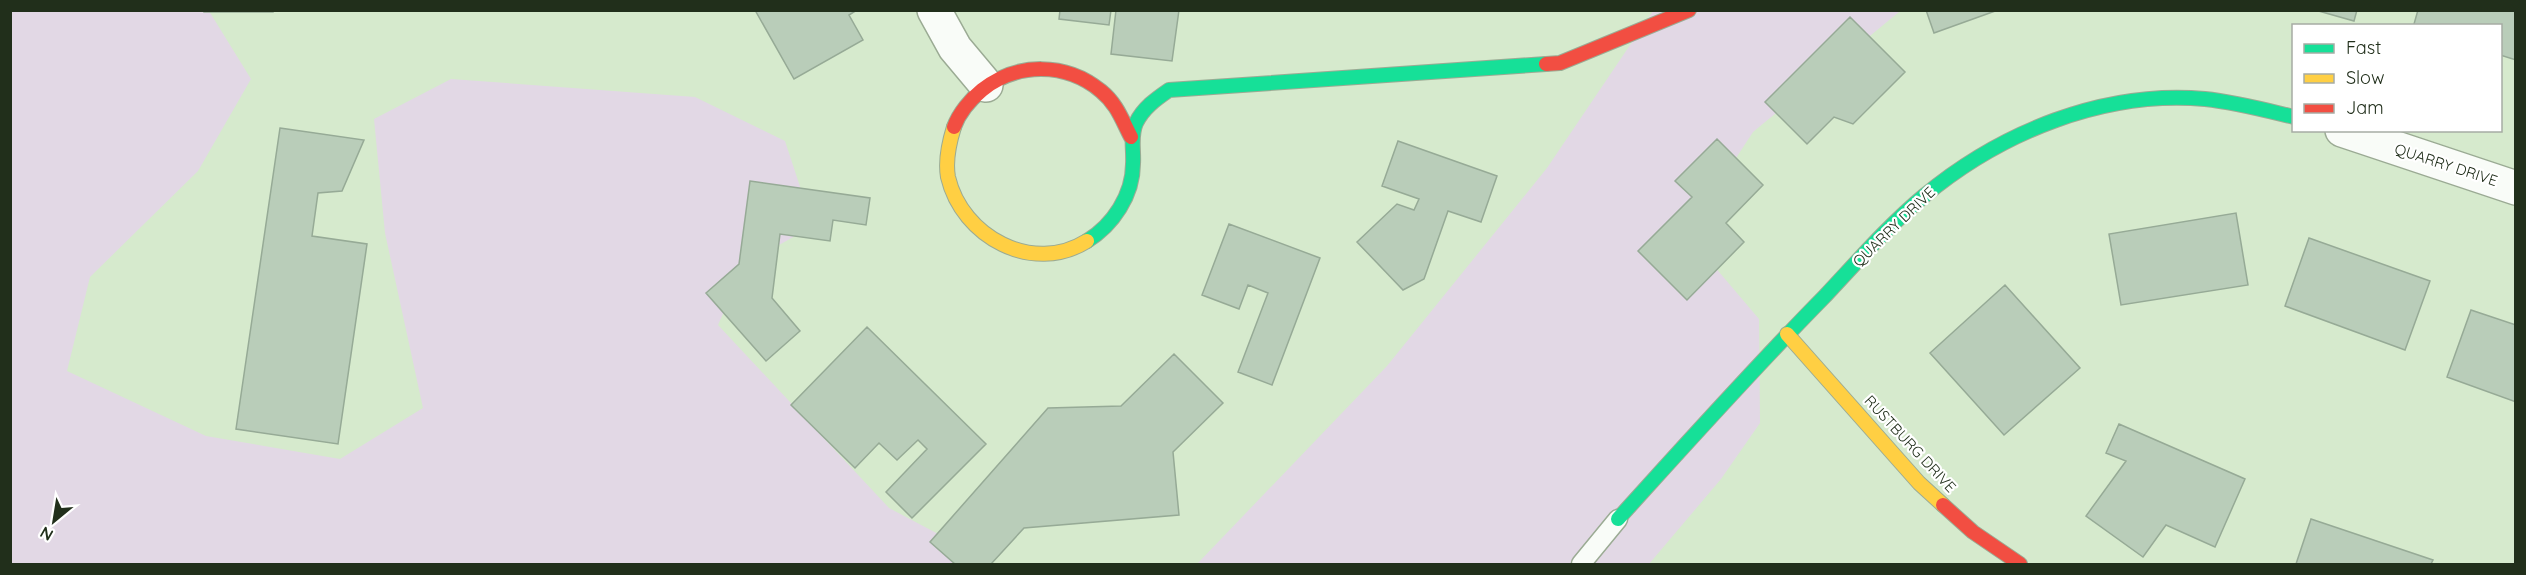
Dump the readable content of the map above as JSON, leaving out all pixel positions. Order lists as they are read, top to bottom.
{
  "streets": {
    "street": ["QUARRY DRIVE", "RUSTBURG DRIVE"]
  },
  "crossings": [
    ["QUARRY DRIVE", "RUSTBURG DRIVE"]
  ],
  "legend": ["Fast", "Slow", "Jam"],
  "north": "bottom left"
}
